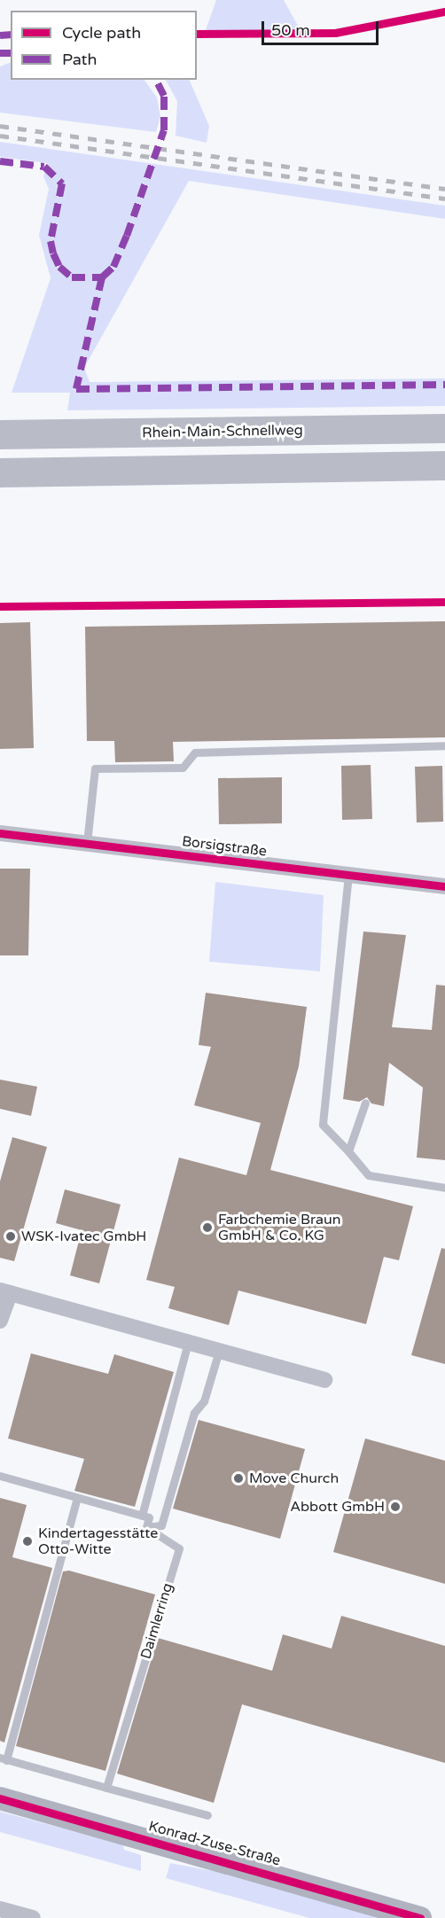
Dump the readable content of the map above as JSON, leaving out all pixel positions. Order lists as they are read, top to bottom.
{
  "streets": {
    "highway": ["Rhein-Main-Schnellweg"],
    "street": ["Borsigstraße", "Konrad-Zuse-Straße"],
    "lane": ["Daimlerring"]
  },
  "places": [
    "Farbchemie Braun GmbH & Co. KG",
    "WSK-Ivatec GmbH",
    "Move Church",
    "Abbott GmbH",
    "Kindertagesstätte Otto-Witte"
  ],
  "legend": ["Cycle path", "Path"],
  "scale_bar": "50 m"
}
